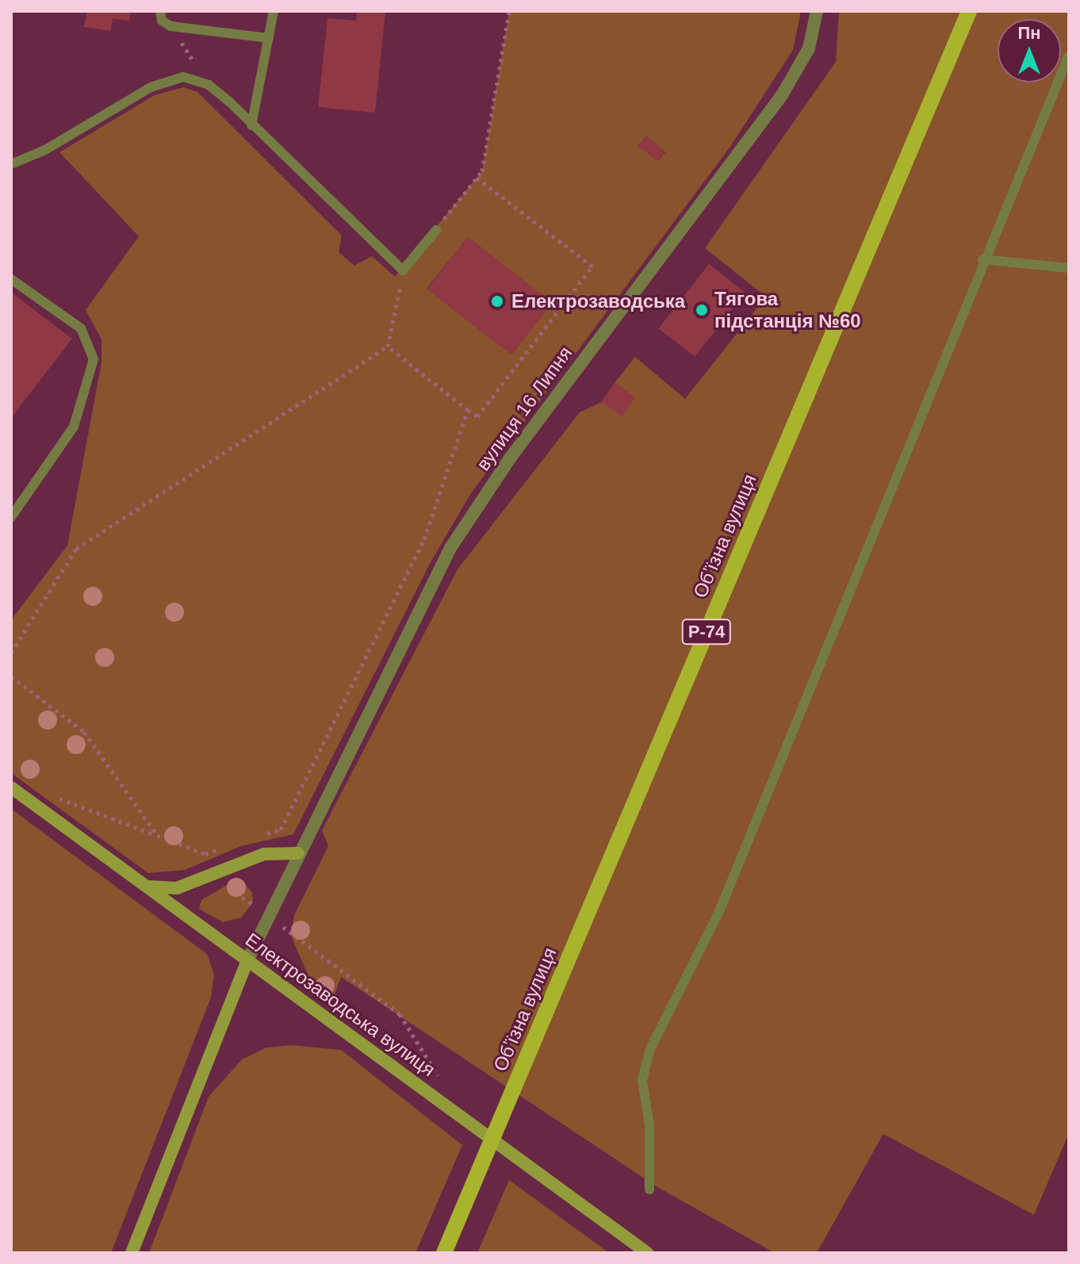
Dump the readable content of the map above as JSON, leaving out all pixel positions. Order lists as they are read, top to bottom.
{
  "streets": {
    "main road": ["Обʼїзна вулиця", "Р-74", "Електрозаводська вулиця"],
    "street": ["вулиця 16 Липня"]
  },
  "crossings": [
    ["вулиця 16 Липня", "Електрозаводська вулиця"]
  ],
  "places": ["Електрозаводська", "Тягова підстанція №60"],
  "north": "top"
}
